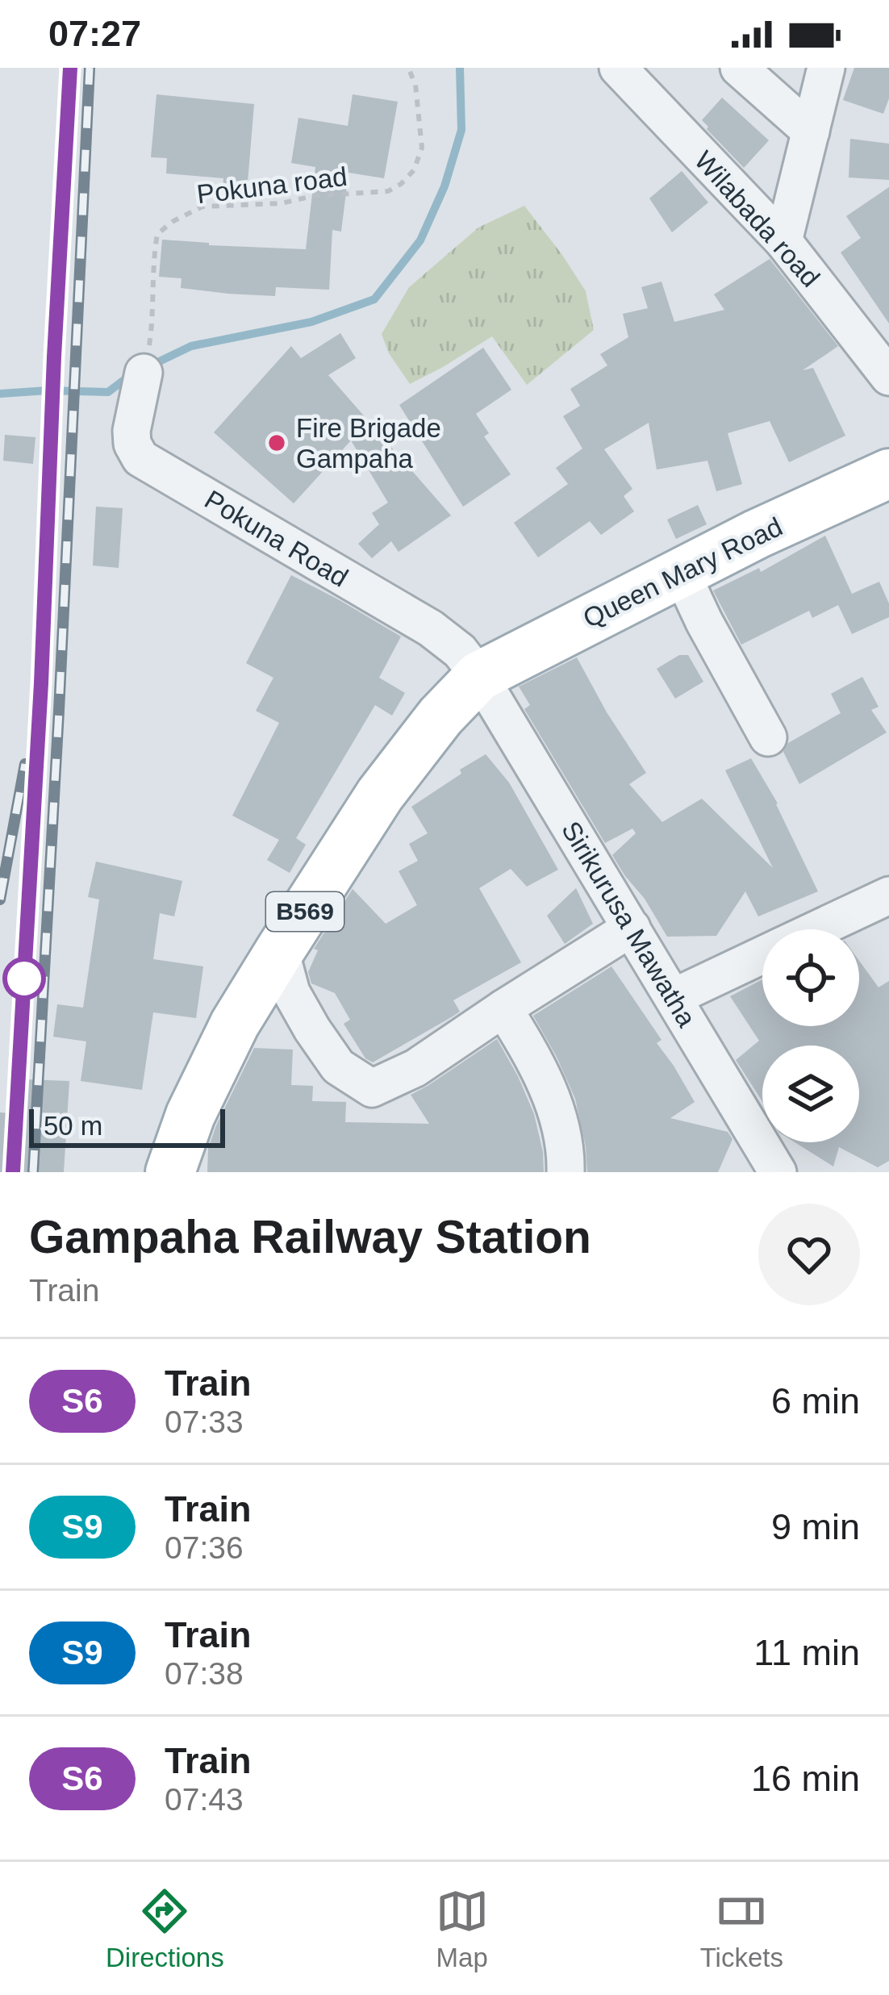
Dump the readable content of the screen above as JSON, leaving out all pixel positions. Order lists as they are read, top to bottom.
{
  "streets": {
    "main road": ["Queen Mary Road", "B569"],
    "street": ["Wilabada road", "Pokuna Road", "Sirikurusa Mawatha"],
    "path": ["Pokuna road"]
  },
  "crossings": [
    ["Pokuna road", "Pokuna Road"],
    ["Pokuna Road", "Queen Mary Road"],
    ["Pokuna Road", "B569"],
    ["Pokuna Road", "Sirikurusa Mawatha"],
    ["Queen Mary Road", "B569"],
    ["Queen Mary Road", "Sirikurusa Mawatha"],
    ["B569", "Sirikurusa Mawatha"]
  ],
  "places": ["Fire Brigade Gampaha"],
  "scale_bar": "50 m",
  "page": {
    "status": "07:27",
    "scale": "50 m",
    "heading": ["Gampaha Railway Station", "Train"],
    "list": [
      {
        "mark": "S6",
        "name": "Train",
        "note": "07:33",
        "value": "6 min"
      },
      {
        "mark": "S9",
        "name": "Train",
        "note": "07:36",
        "value": "9 min"
      },
      {
        "mark": "S9",
        "name": "Train",
        "note": "07:38",
        "value": "11 min"
      },
      {
        "mark": "S6",
        "name": "Train",
        "note": "07:43",
        "value": "16 min"
      }
    ],
    "tabs": ["Directions", "Map", "Tickets"]
  }
}
